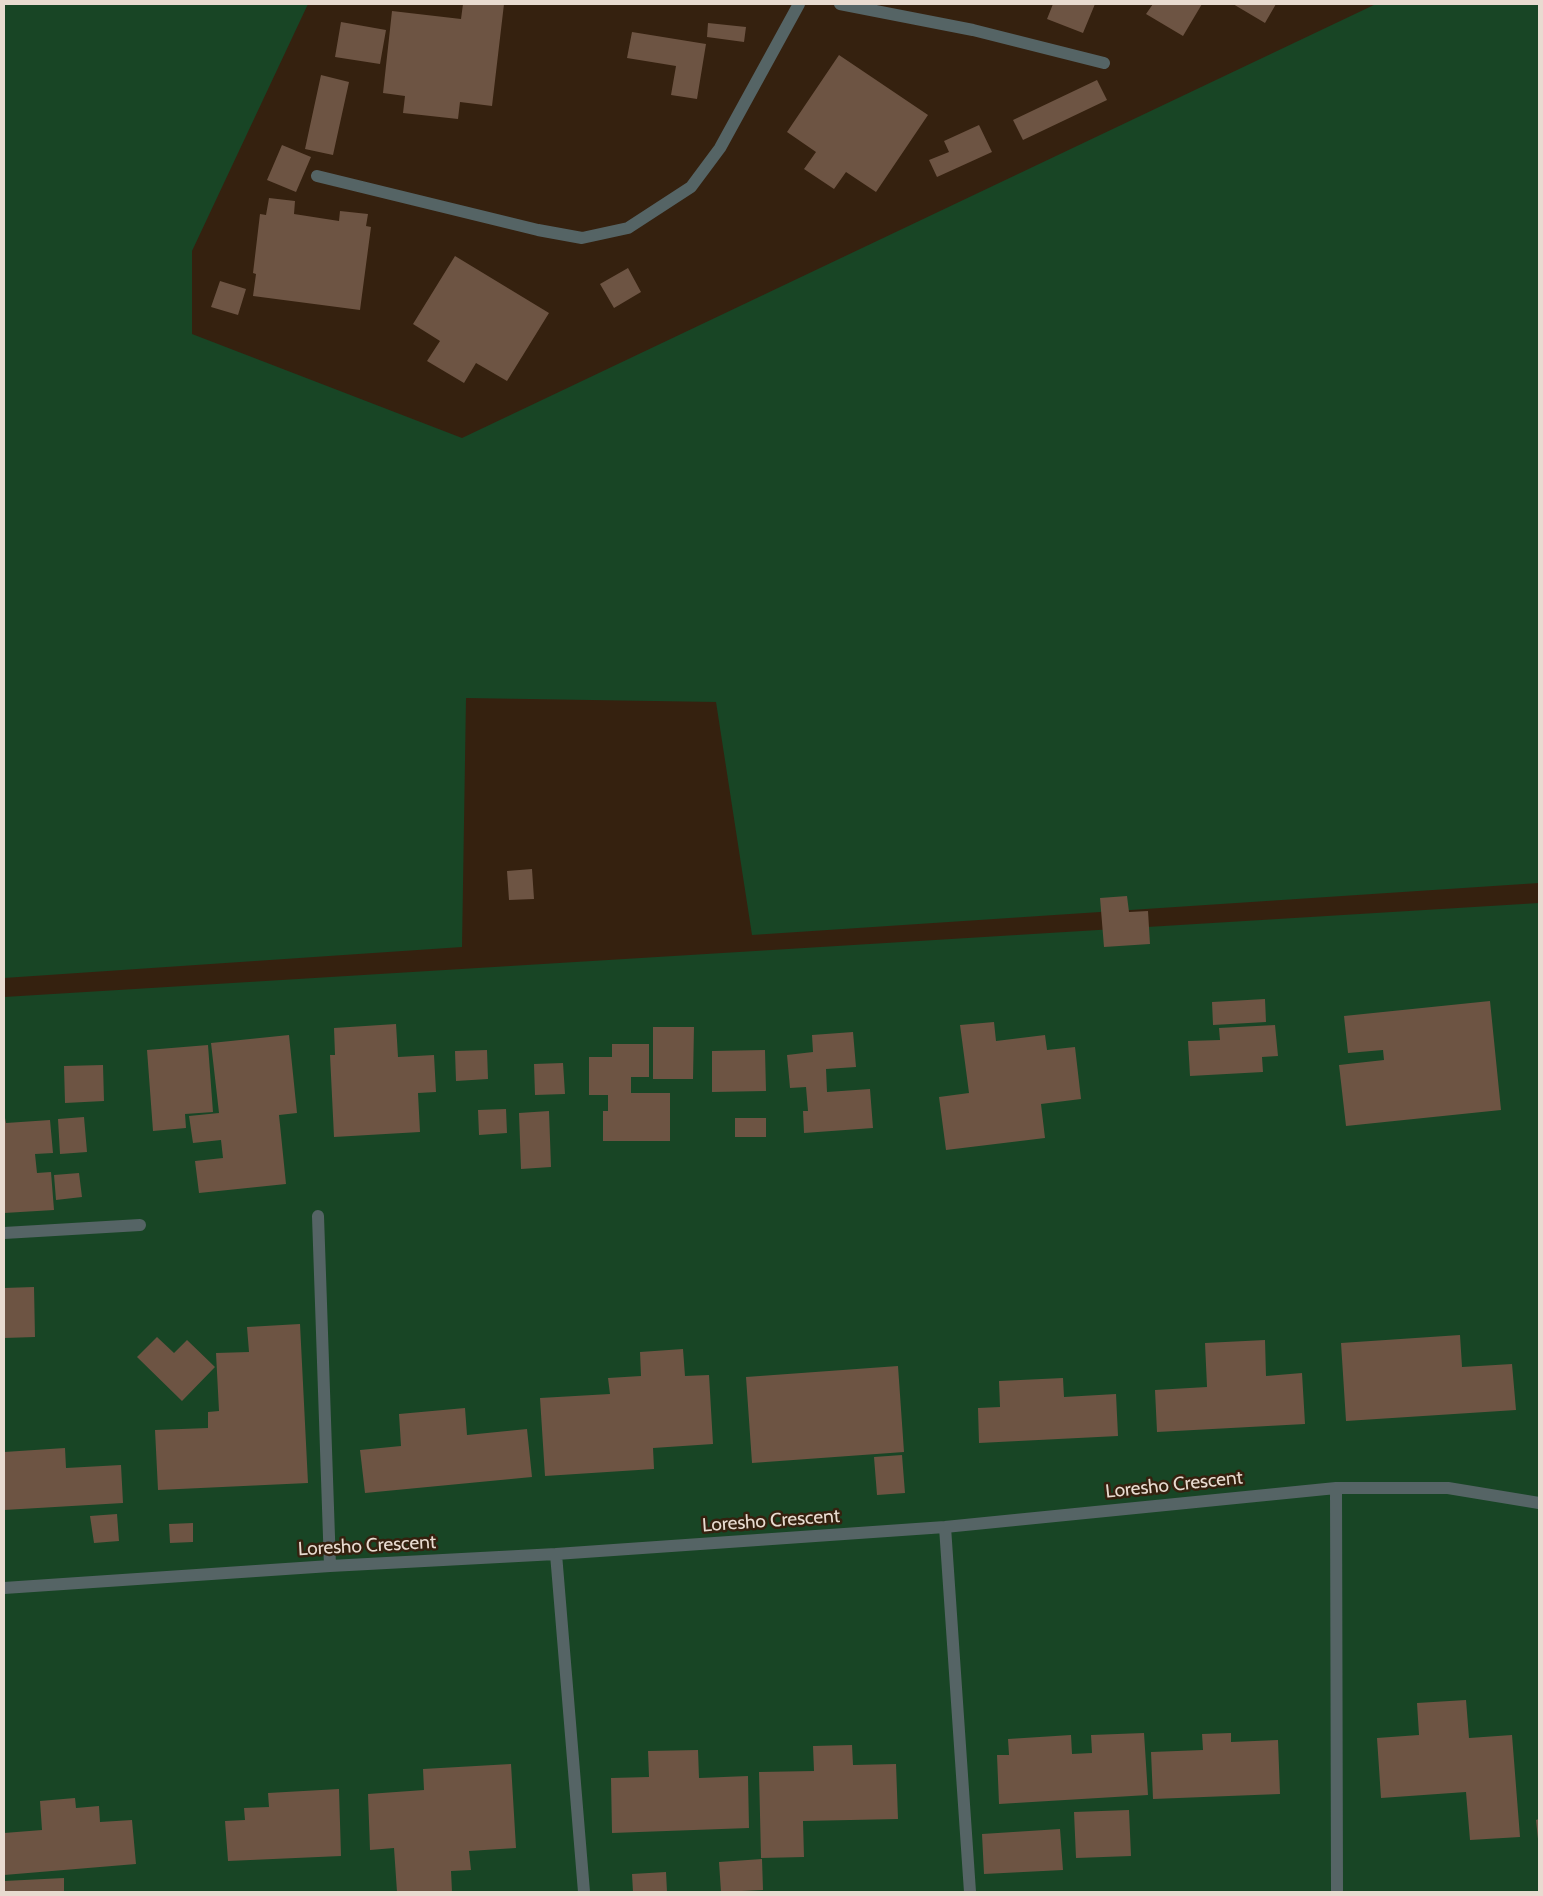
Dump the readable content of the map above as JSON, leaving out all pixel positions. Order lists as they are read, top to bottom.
{
  "streets": {
    "street": ["Loresho Crescent"]
  }
}
